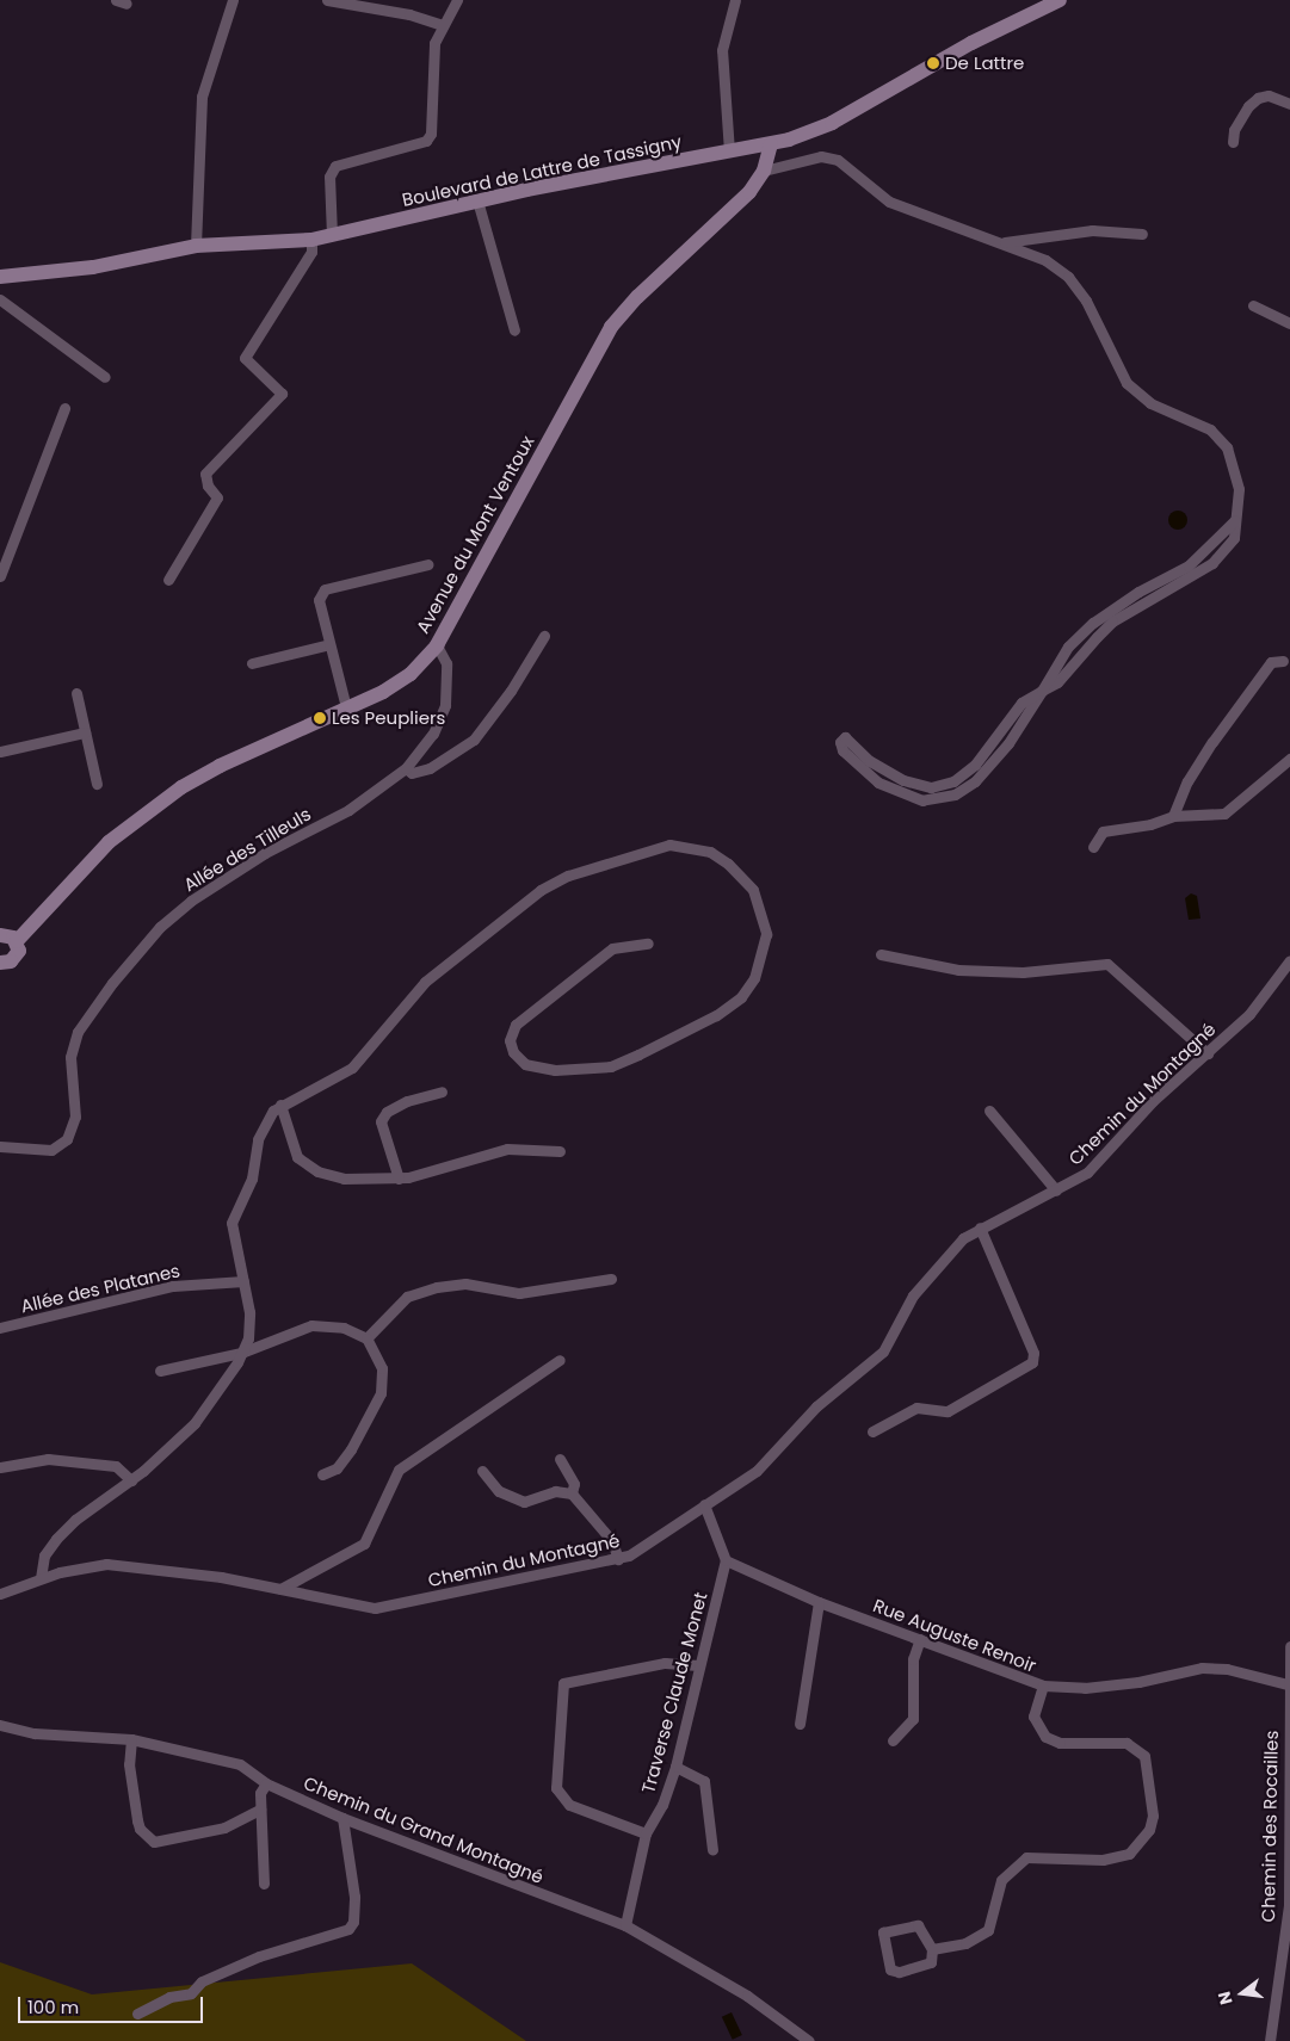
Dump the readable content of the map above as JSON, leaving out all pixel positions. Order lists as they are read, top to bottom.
{
  "streets": {
    "street": [
      "Boulevard de Lattre de Tassigny",
      "Avenue du Mont Ventoux",
      "Allée des Tilleuls",
      "Chemin du Montagné",
      "Allée des Platanes",
      "Rue Auguste Renoir",
      "Traverse Claude Monet",
      "Chemin des Rocailles",
      "Chemin du Grand Montagné"
    ]
  },
  "crossings": [
    ["Boulevard de Lattre de Tassigny", "Avenue du Mont Ventoux"],
    ["Avenue du Mont Ventoux", "Allée des Tilleuls"],
    ["Rue Auguste Renoir", "Traverse Claude Monet"],
    ["Rue Auguste Renoir", "Chemin des Rocailles"],
    ["Traverse Claude Monet", "Chemin du Grand Montagné"]
  ],
  "places": ["De Lattre", "Les Peupliers"],
  "scale_bar": "100 m",
  "north": "left"
}
